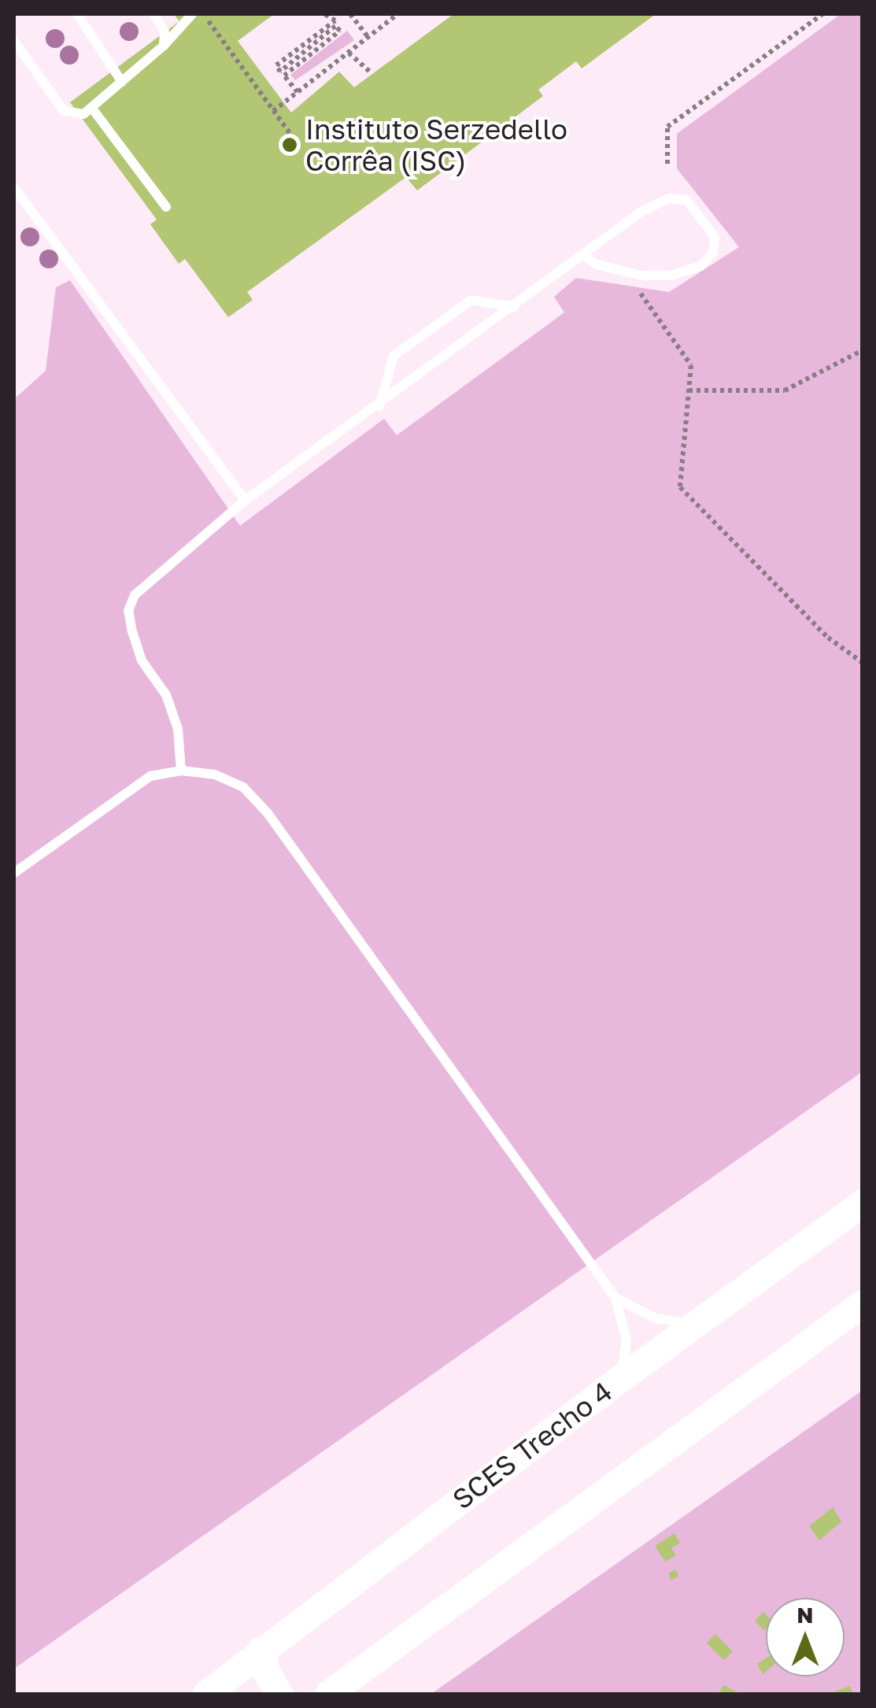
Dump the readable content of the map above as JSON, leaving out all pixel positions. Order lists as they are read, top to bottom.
{
  "streets": {
    "main road": ["SCES Trecho 4"]
  },
  "places": ["Instituto Serzedello Corrêa (ISC)"],
  "north": "top"
}
